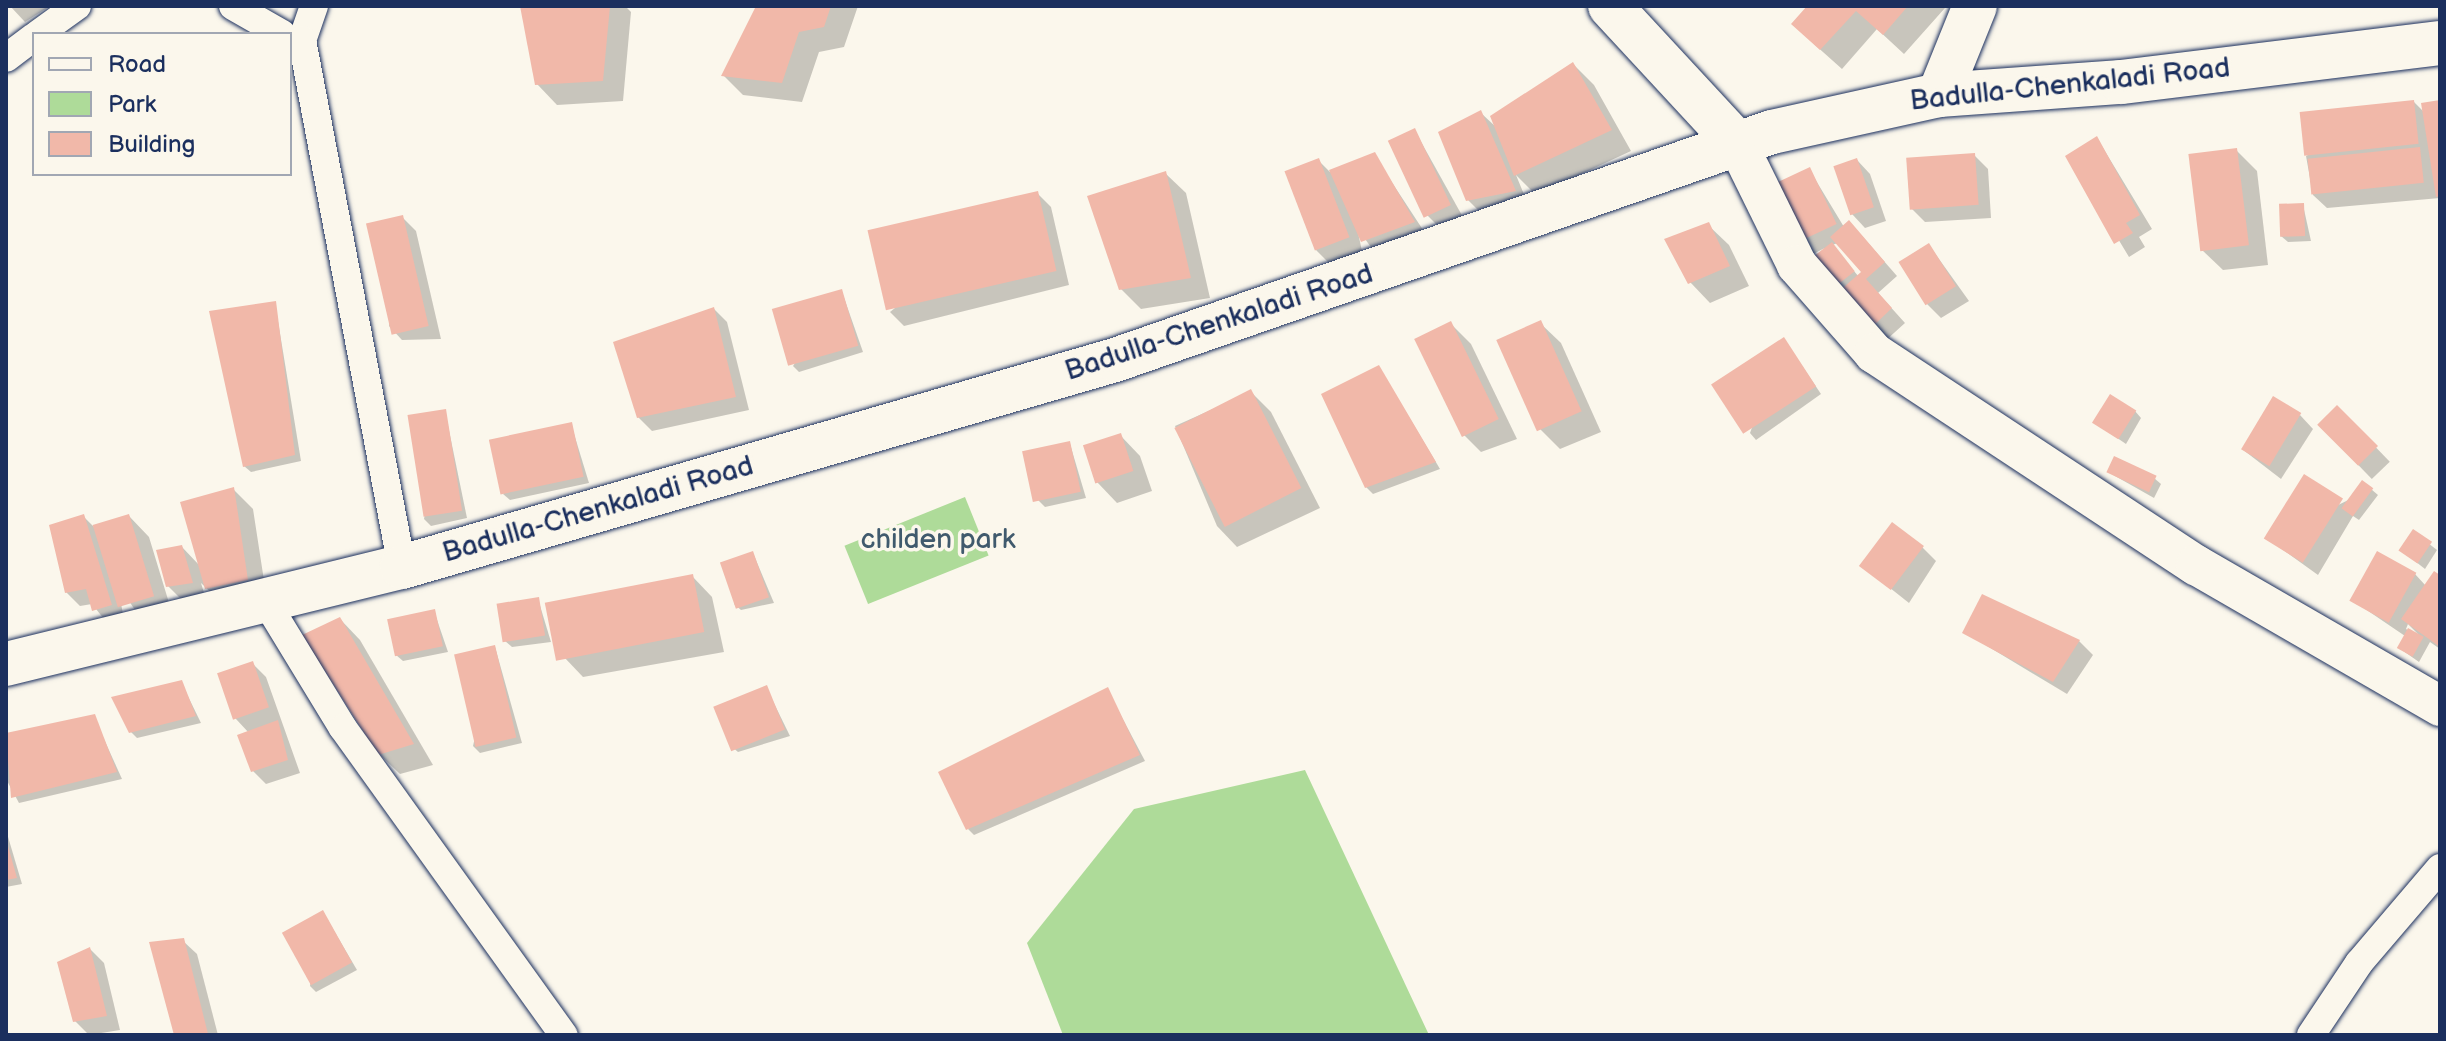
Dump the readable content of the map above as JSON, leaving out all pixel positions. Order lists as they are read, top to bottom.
{
  "streets": {
    "main road": ["Badulla-Chenkaladi Road"]
  },
  "parks": ["childen park"],
  "legend": ["Road", "Park", "Building"]
}
